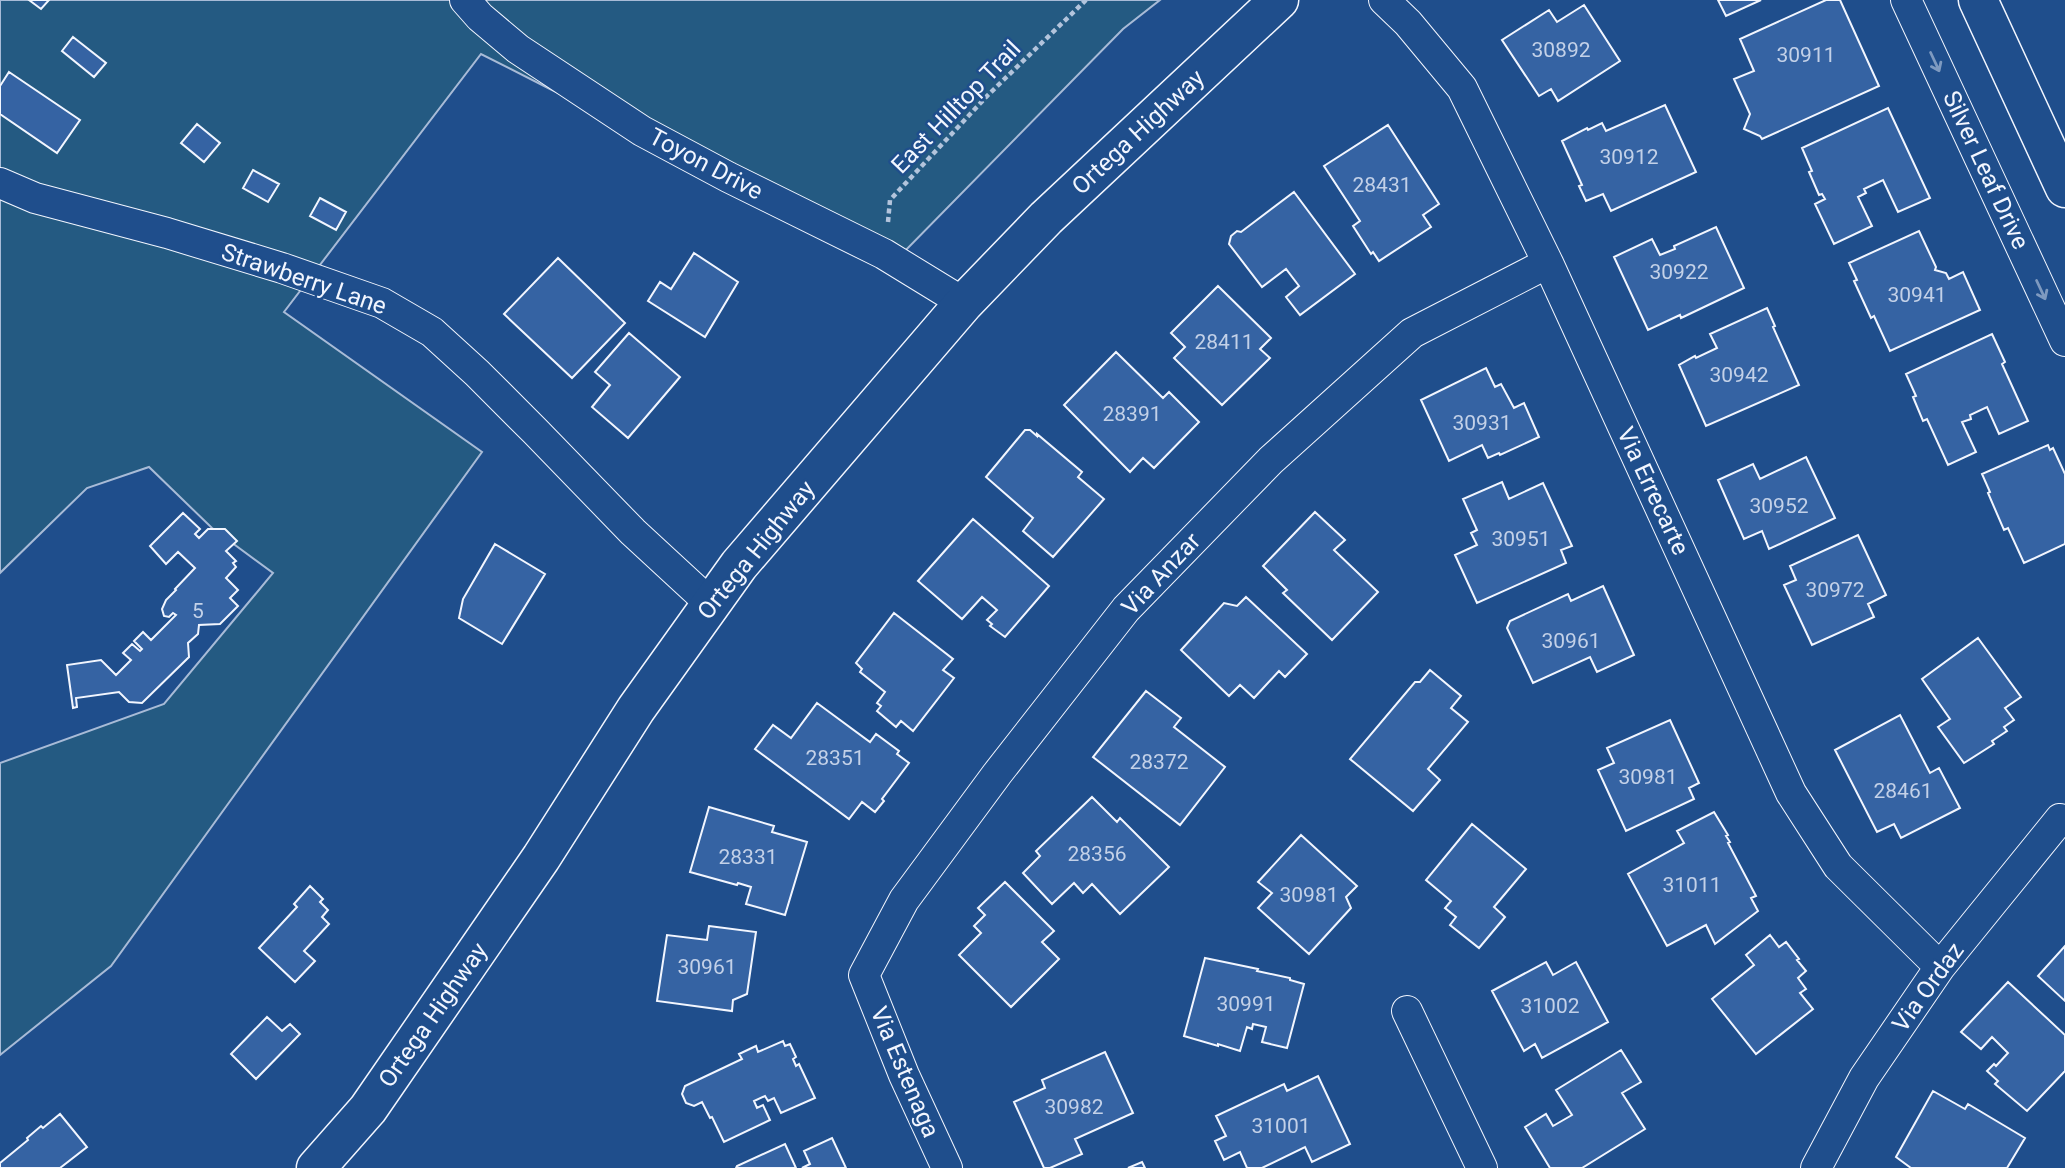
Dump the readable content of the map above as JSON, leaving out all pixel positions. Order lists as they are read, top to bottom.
{
  "streets": {
    "main road": ["Ortega Highway"],
    "street": [
      "Toyon Drive",
      "Silver Leaf Drive",
      "Strawberry Lane",
      "Via Errecarte",
      "Via Anzar",
      "Via Ordaz",
      "Via Estenaga"
    ],
    "path": ["East Hilltop Trail"]
  },
  "crossings": [
    ["East Hilltop Trail", "Toyon Drive"],
    ["Ortega Highway", "Toyon Drive"],
    ["Ortega Highway", "Strawberry Lane"],
    ["Via Errecarte", "Via Anzar"],
    ["Via Errecarte", "Via Ordaz"],
    ["Via Anzar", "Via Estenaga"]
  ],
  "one_way": ["Silver Leaf Drive"],
  "house_numbers": [
    "30892",
    "30911",
    "30912",
    "28431",
    "30922",
    "30941",
    "28411",
    "30942",
    "28391",
    "30931",
    "30952",
    "30951",
    "30972",
    "5",
    "30961",
    "28351",
    "28372",
    "30981",
    "28461",
    "28356",
    "28331",
    "31011",
    "30981",
    "30961",
    "30991",
    "31002",
    "30982",
    "31001"
  ]
}
